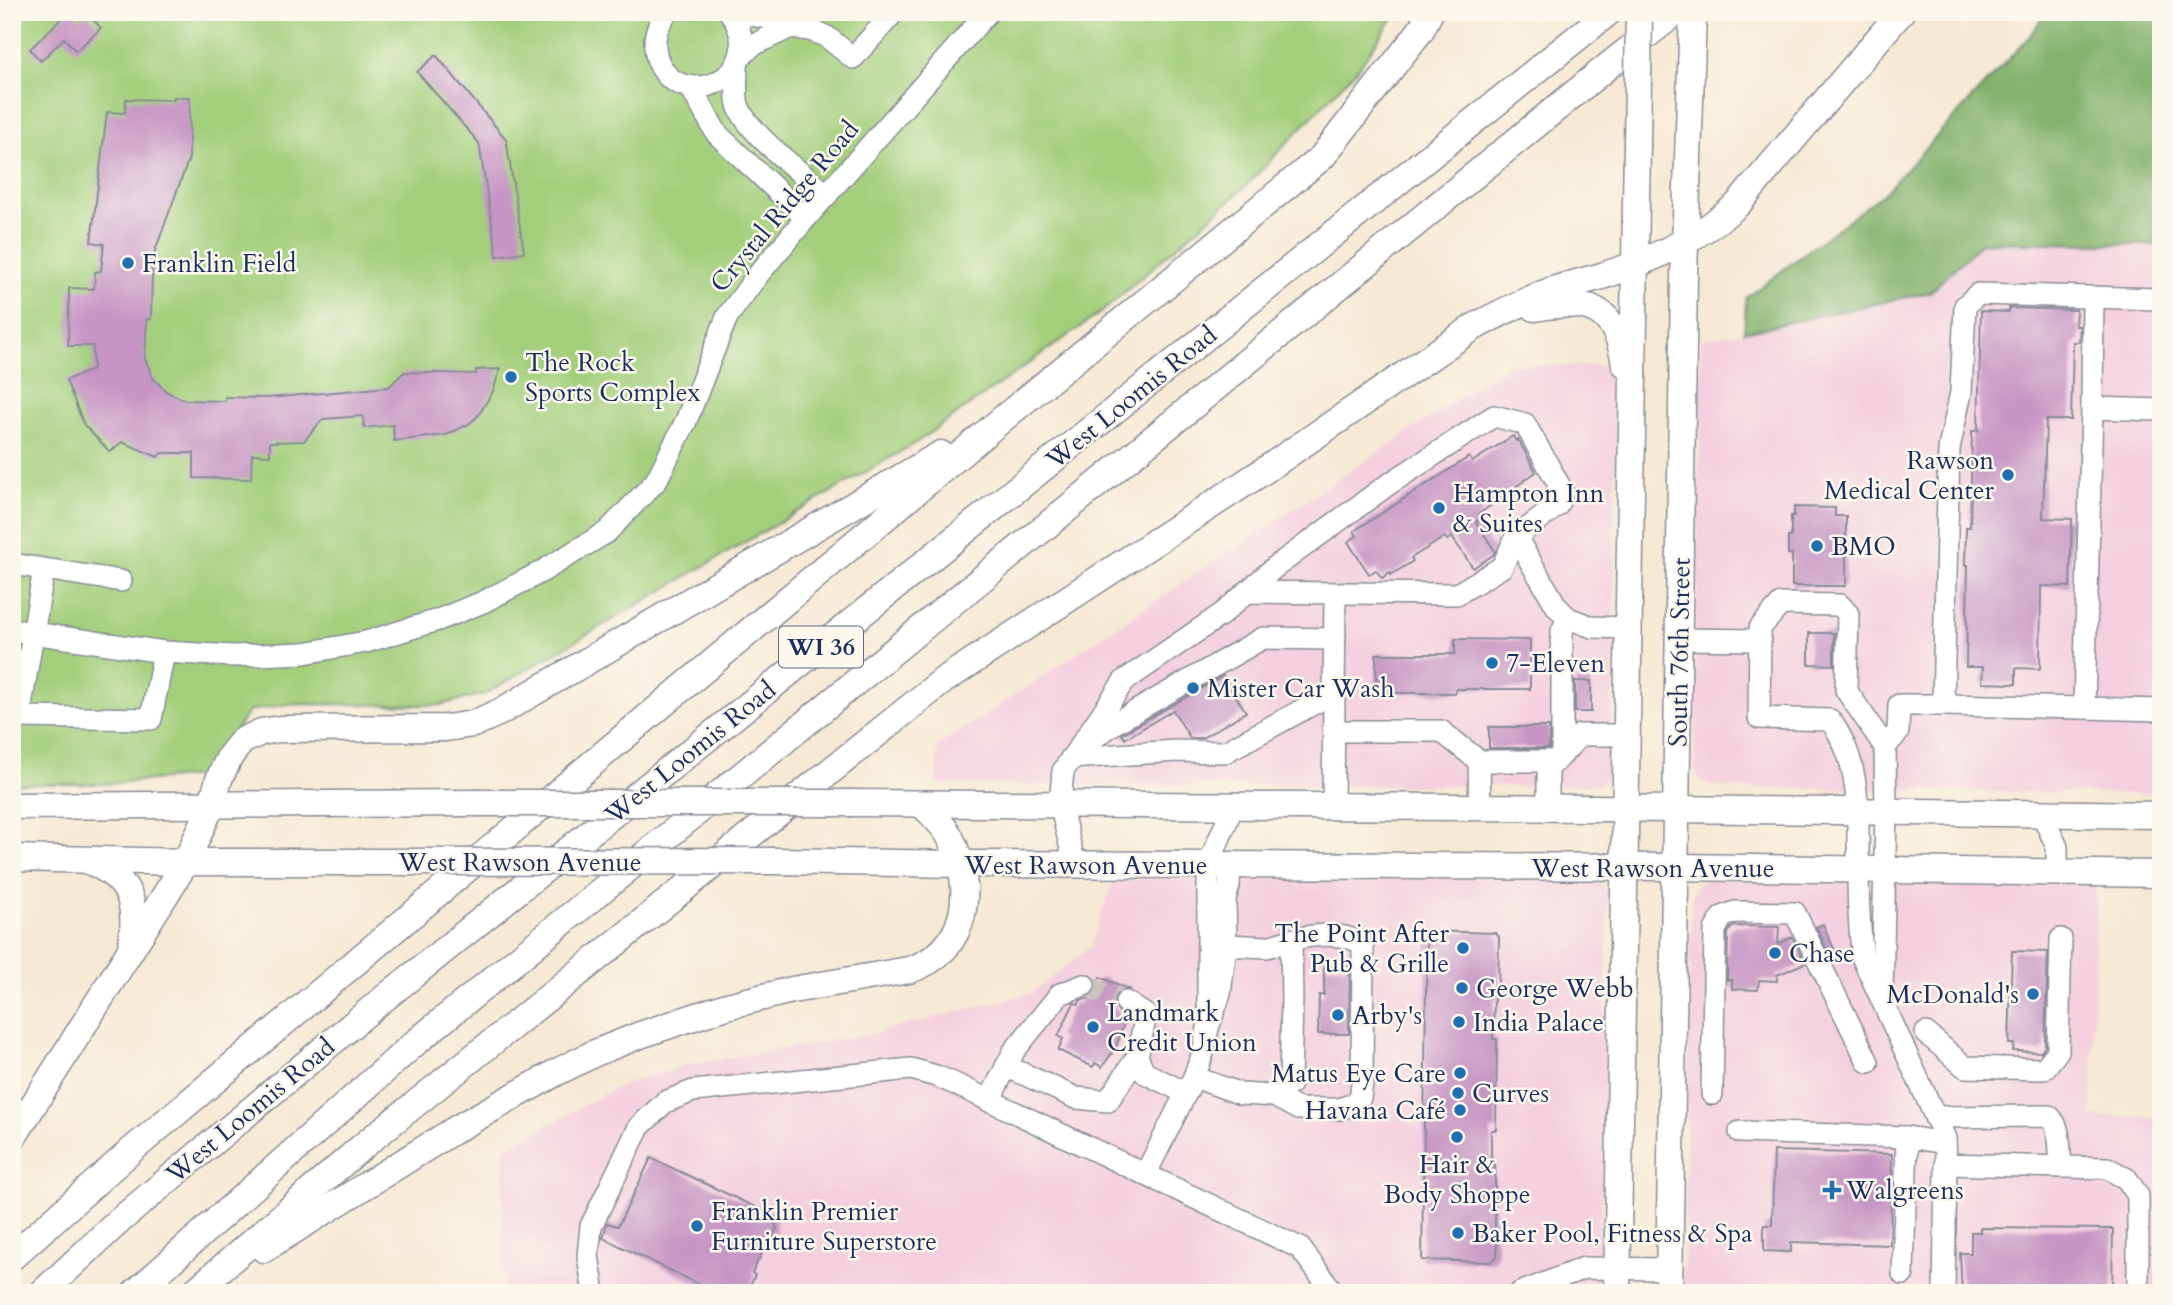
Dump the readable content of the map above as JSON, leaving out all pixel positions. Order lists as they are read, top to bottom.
{
  "streets": {
    "main road": [
      "West Loomis Road",
      "WI 36",
      "South 76th Street",
      "West Rawson Avenue"
    ],
    "street": ["Crystal Ridge Road"]
  },
  "crossings": [
    ["South 76th Street", "West Rawson Avenue"]
  ],
  "places": {
    "other": [
      "Franklin Field",
      "The Rock Sports Complex",
      "Rawson Medical Center",
      "Hampton Inn & Suites",
      "BMO",
      "7-Eleven",
      "Mister Car Wash",
      "The Point After Pub & Grille",
      "Chase",
      "George Webb",
      "McDonald's",
      "Arby's",
      "India Palace",
      "Landmark Credit Union",
      "Matus Eye Care",
      "Curves",
      "Havana Café",
      "Hair & Body Shoppe",
      "Franklin Premier Furniture Superstore",
      "Baker Pool, Fitness & Spa"
    ],
    "health": ["Walgreens"]
  }
}
